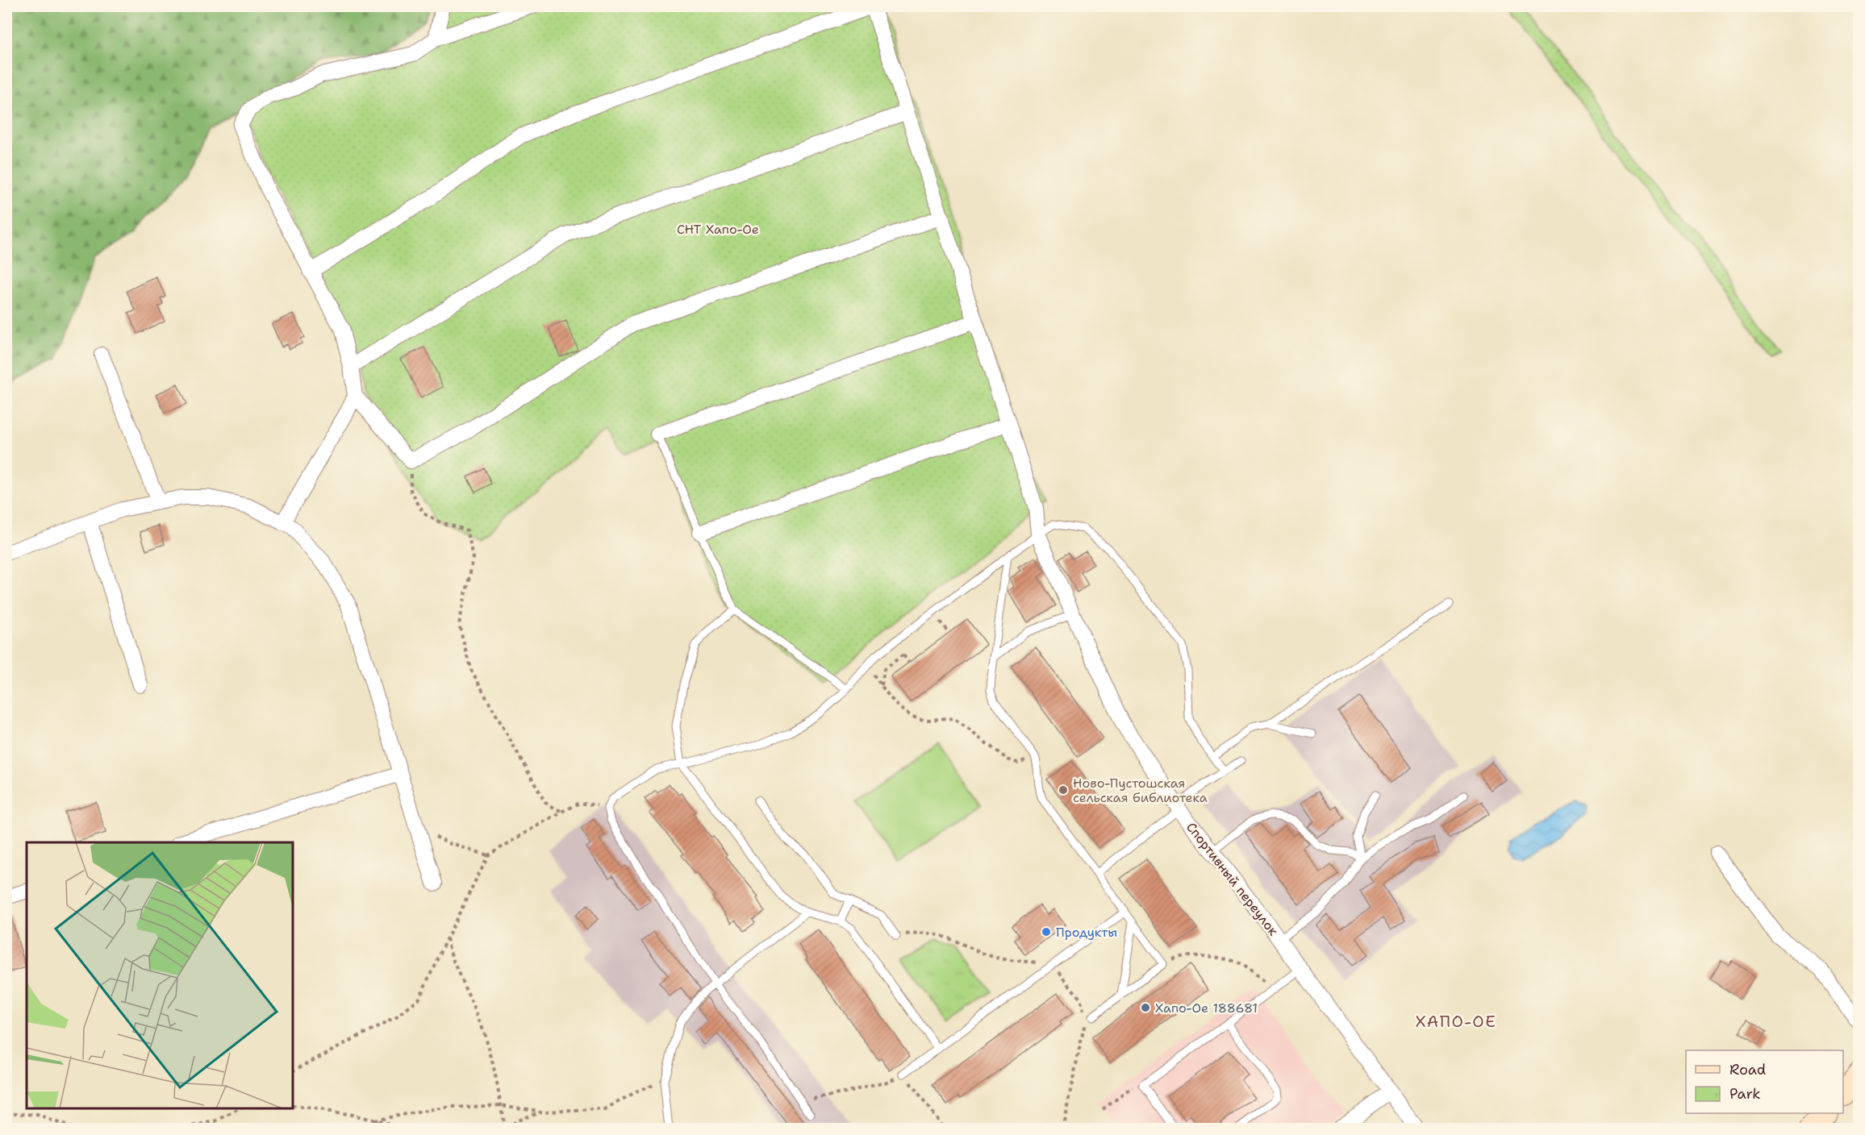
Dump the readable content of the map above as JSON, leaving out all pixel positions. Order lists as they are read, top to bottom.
{
  "streets": {
    "street": ["Спортивный переулок"]
  },
  "districts": ["ХАПО-ОЕ"],
  "parks": ["СНТ Хапо-Ое"],
  "places": ["Ново-Пустошская сельская библиотека", "Продукты", "Хапо-Ое 188681"],
  "legend": ["Road", "Park"]
}
